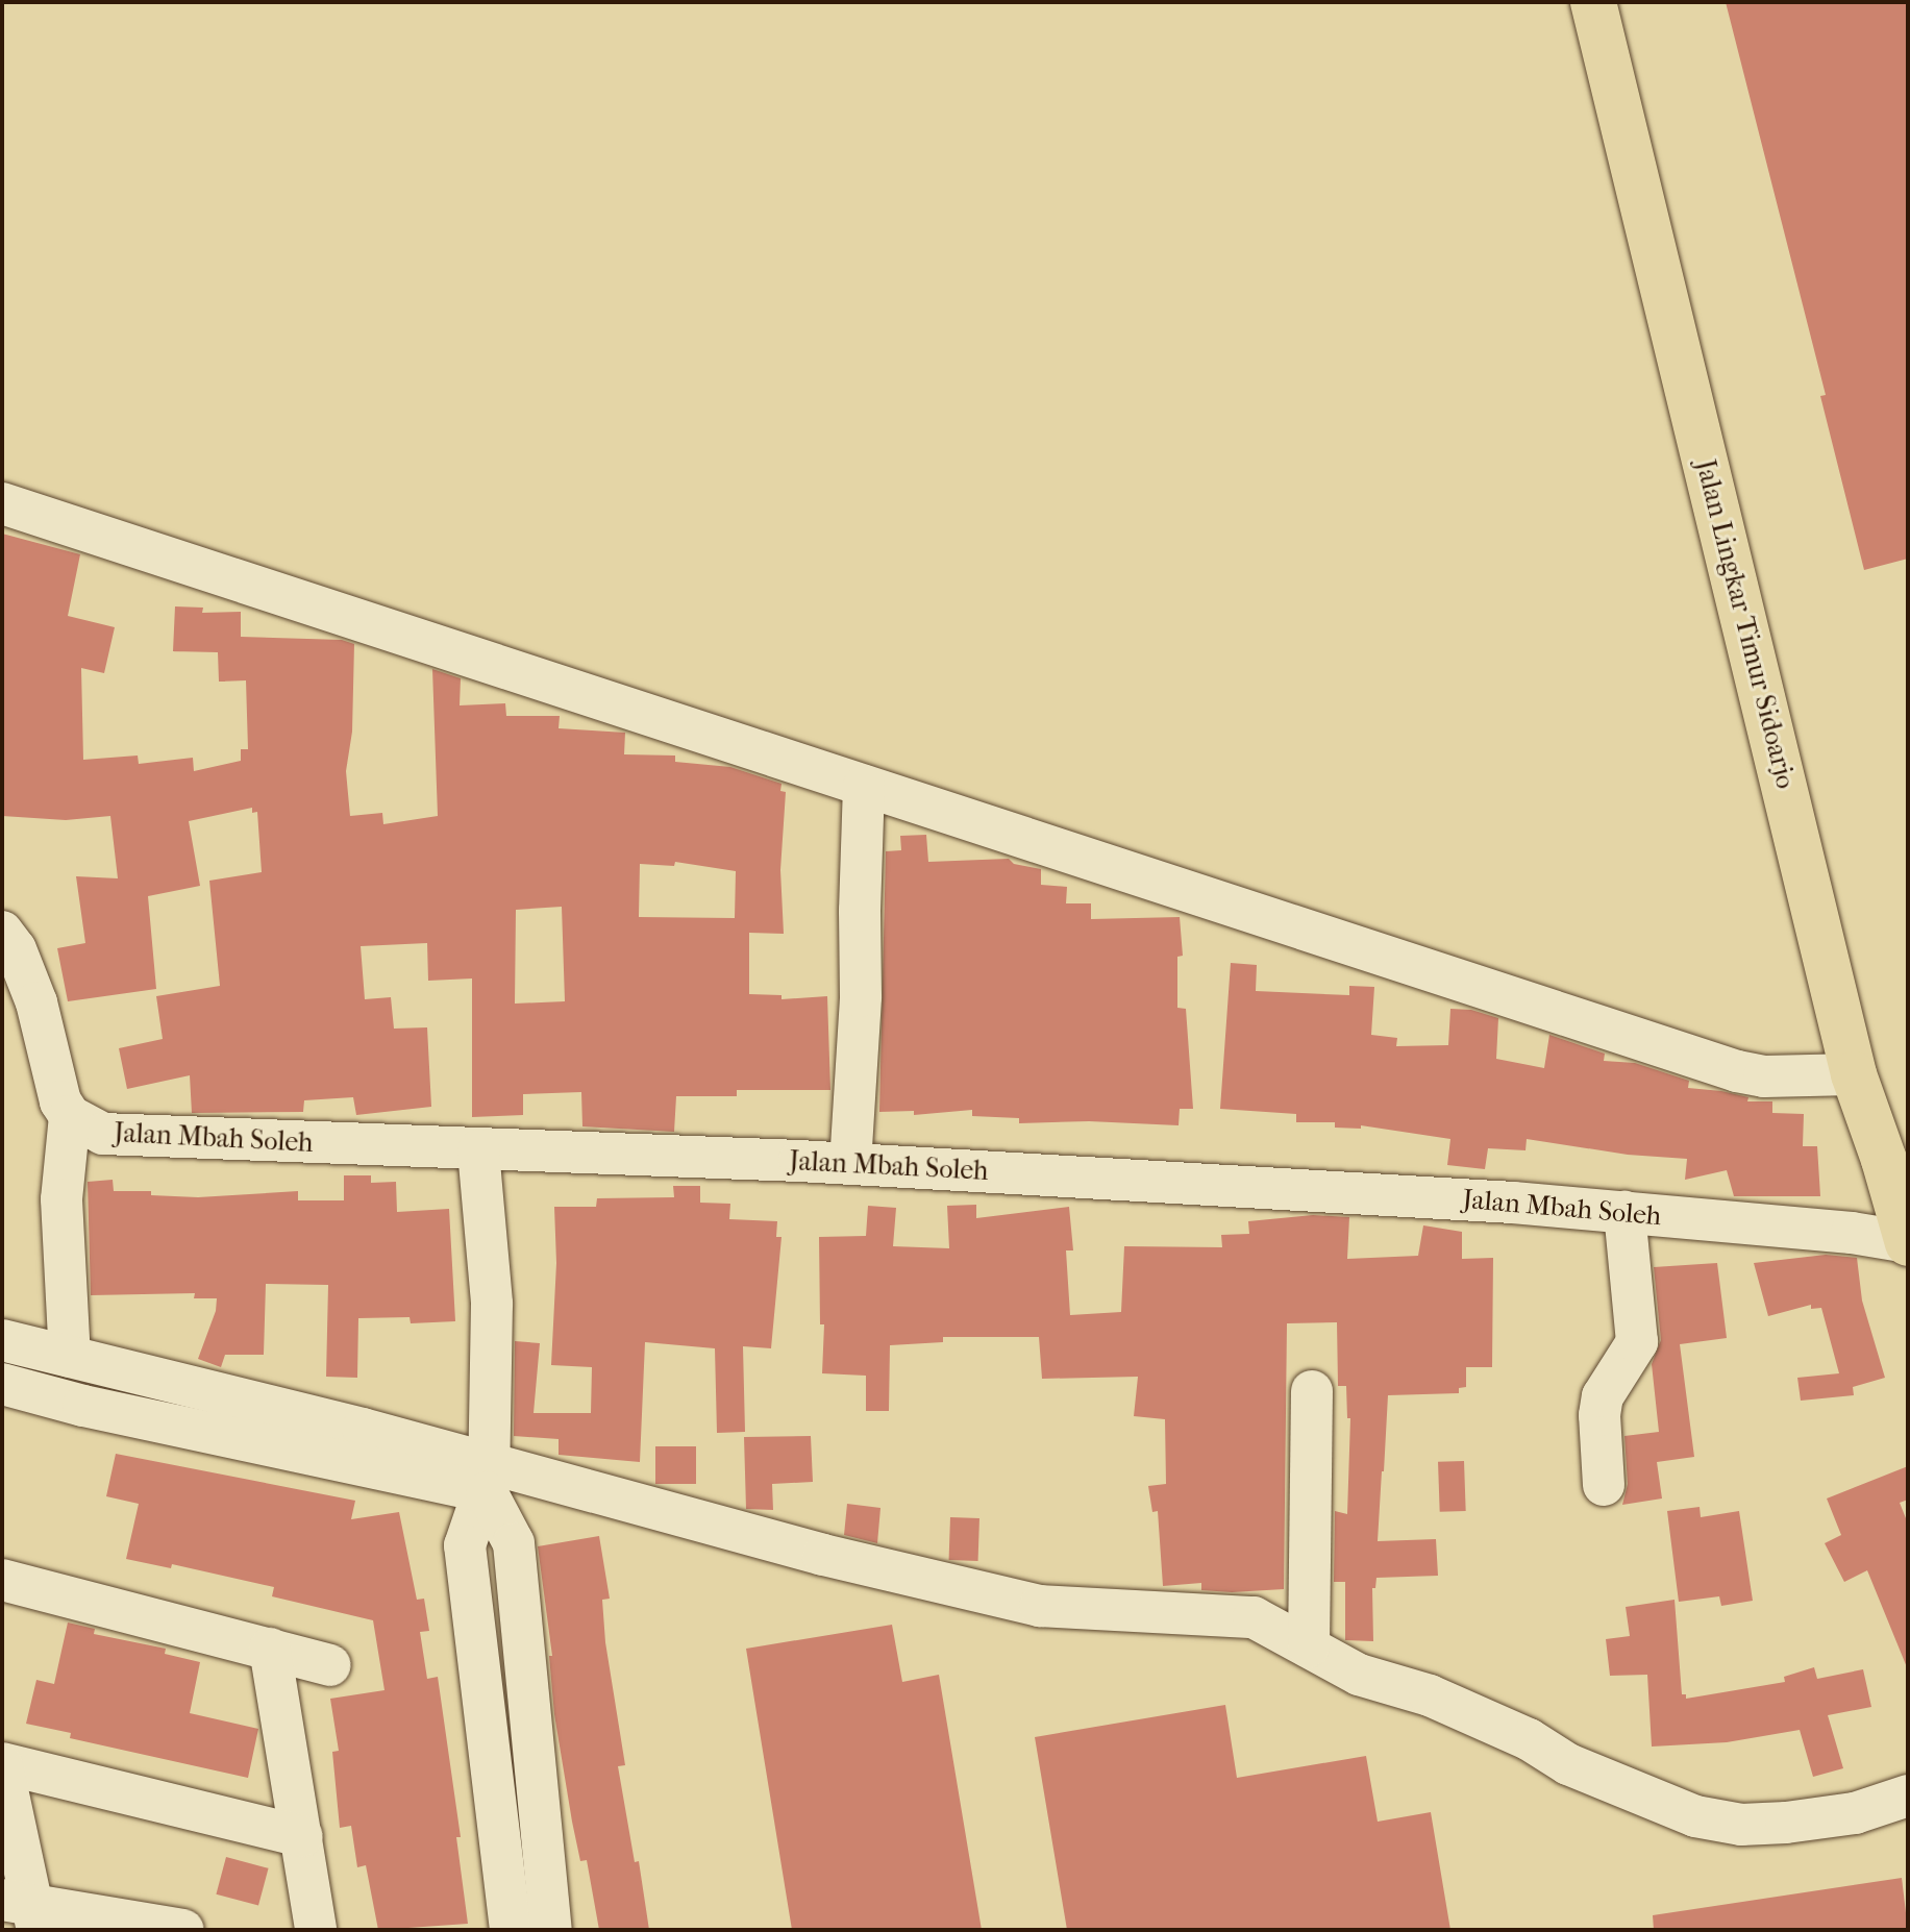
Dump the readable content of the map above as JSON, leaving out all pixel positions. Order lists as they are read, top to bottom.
{
  "streets": {
    "main road": ["Jalan Lingkar Timur Sidoarjo"],
    "street": ["Jalan Mbah Soleh"]
  },
  "crossings": [
    ["Jalan Lingkar Timur Sidoarjo", "Jalan Mbah Soleh"]
  ]
}
